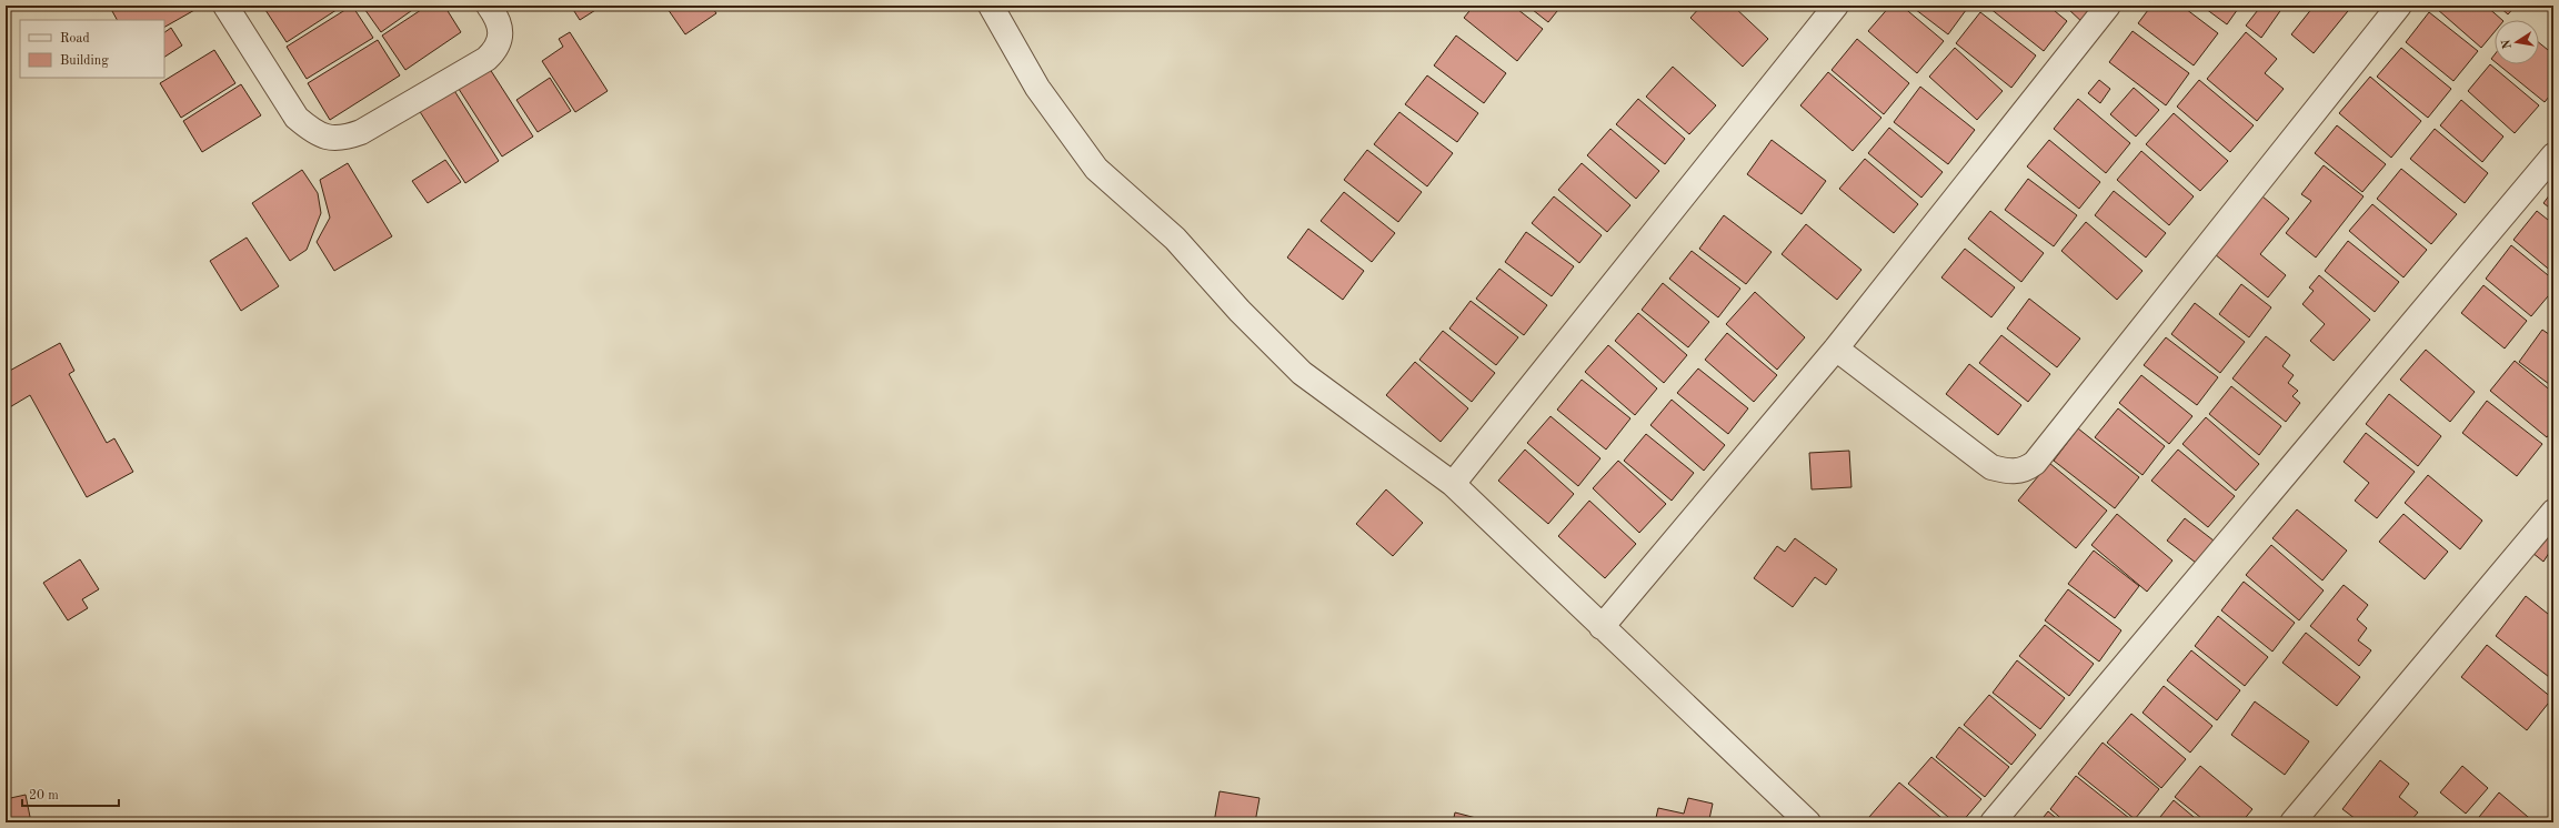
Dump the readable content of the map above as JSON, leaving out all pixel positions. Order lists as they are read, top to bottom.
{
  "legend": ["Road", "Building"],
  "scale_bar": "20 m",
  "north": "left"
}
